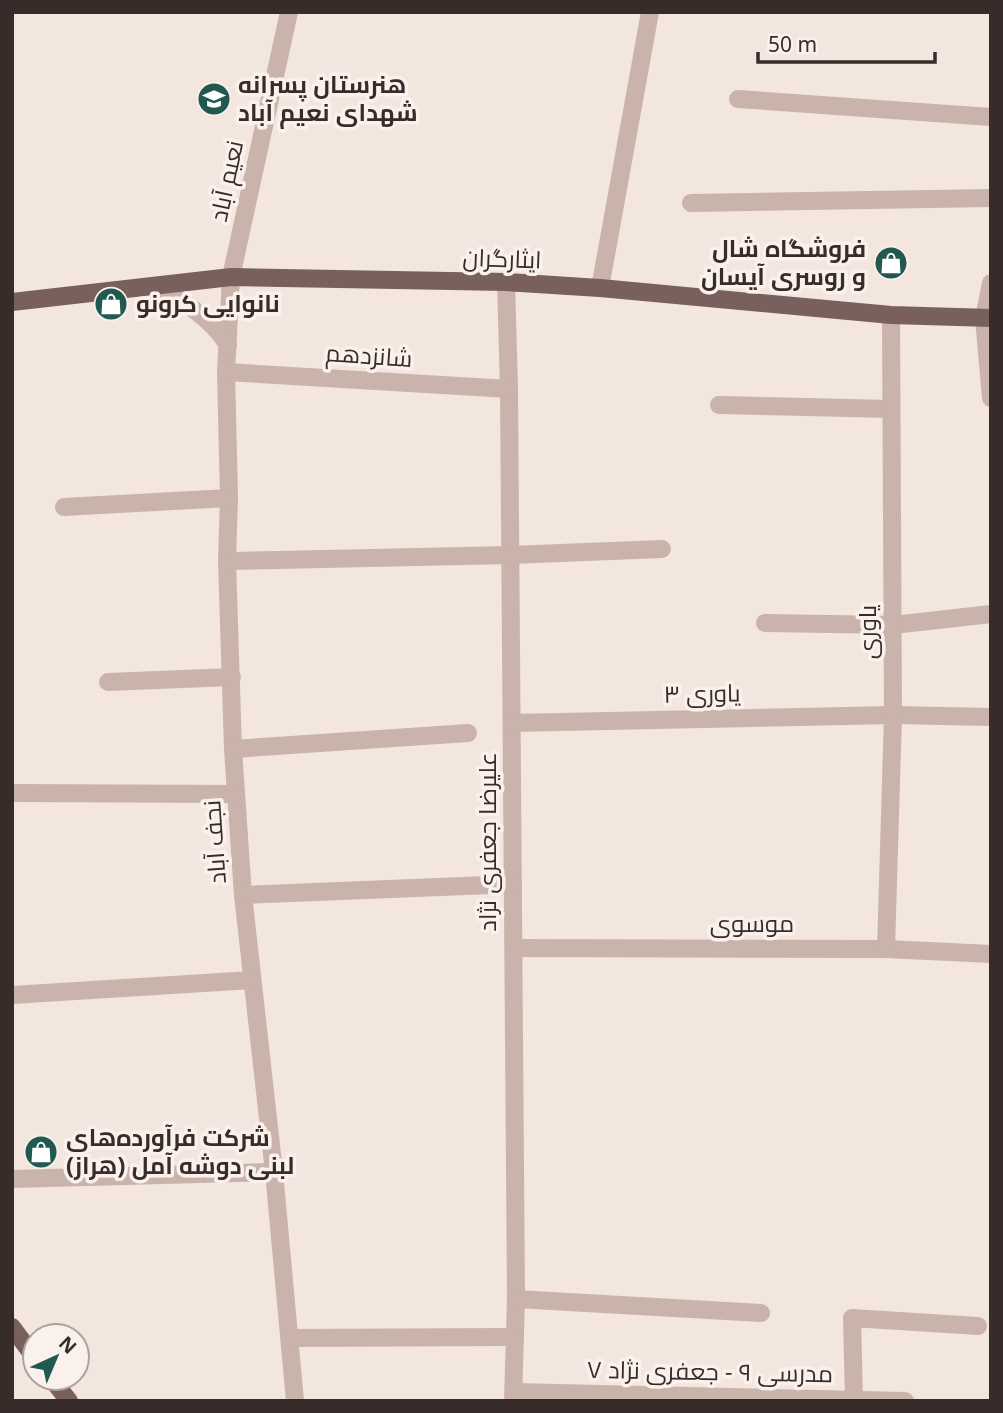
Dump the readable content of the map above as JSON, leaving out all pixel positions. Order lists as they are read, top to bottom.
{
  "streets": {
    "main road": ["ایثارگران"],
    "street": [
      "نعیم آباد",
      "شانزدهم",
      "یاوری",
      "یاوری ۳",
      "نجف آباد",
      "علیرضا جعفری نژاد",
      "موسوی",
      "مدرسی ۹ - جعفری نژاد ۷"
    ]
  },
  "crossings": [
    ["نعیم آباد", "ایثارگران"],
    ["نعیم آباد", "نجف آباد"],
    ["ایثارگران", "یاوری"],
    ["ایثارگران", "نجف آباد"],
    ["ایثارگران", "علیرضا جعفری نژاد"],
    ["شانزدهم", "نجف آباد"],
    ["شانزدهم", "علیرضا جعفری نژاد"],
    ["یاوری", "یاوری ۳"],
    ["یاوری", "موسوی"],
    ["یاوری ۳", "علیرضا جعفری نژاد"],
    ["علیرضا جعفری نژاد", "موسوی"],
    ["علیرضا جعفری نژاد", "مدرسی ۹ - جعفری نژاد ۷"]
  ],
  "places": {
    "school or university": ["هنرستان پسرانه شهدای نعیم آباد"],
    "shop": ["فروشگاه شال و روسری آیسان", "نانوایی کرونو", "شرکت فرآورده‌های لبنی دوشه آمل (هراز)"]
  },
  "scale_bar": "50 m",
  "north": "top right"
}
